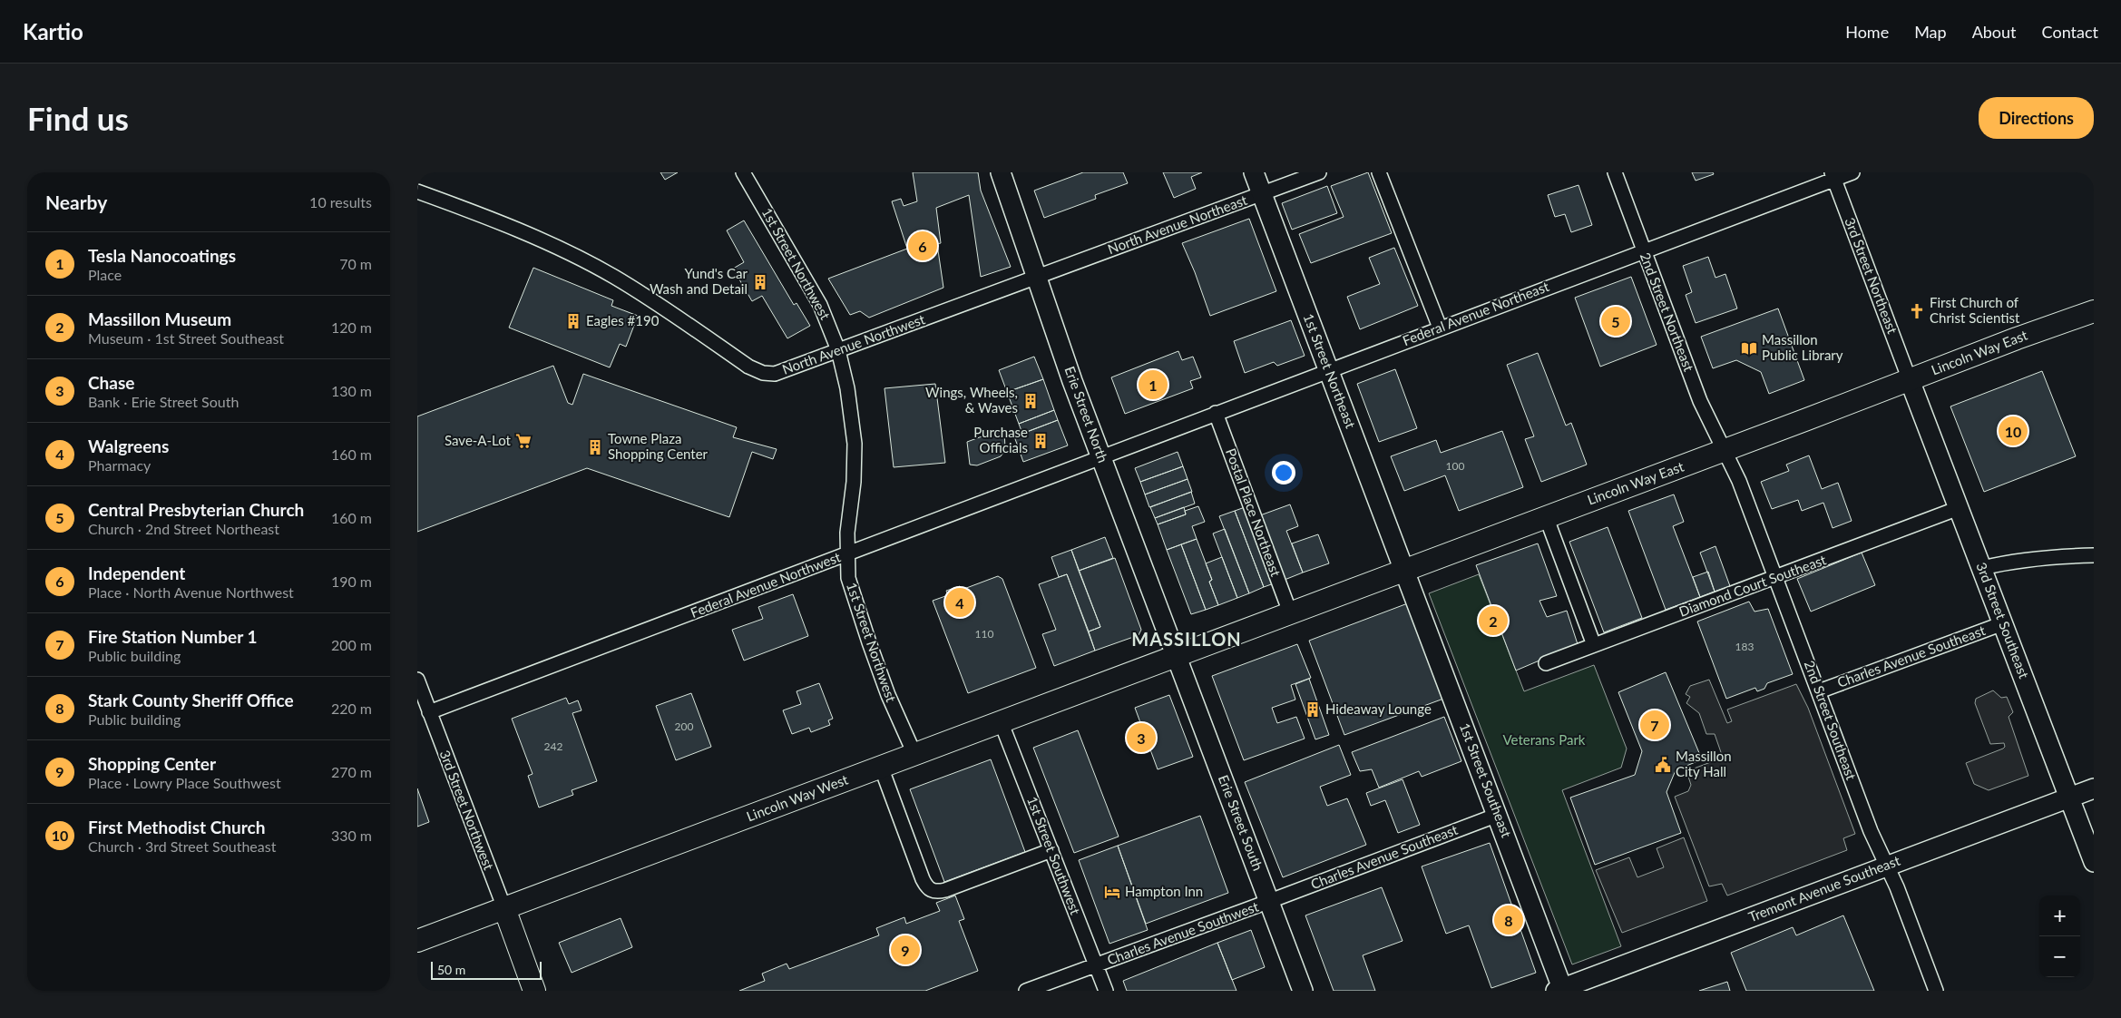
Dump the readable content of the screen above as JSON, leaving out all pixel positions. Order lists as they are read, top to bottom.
{
  "streets": {
    "main road": ["Lincoln Way East", "Lincoln Way West"],
    "street": [
      "North Avenue Northeast",
      "1st Street Northwest",
      "3rd Street Northeast",
      "2nd Street Northeast",
      "Federal Avenue Northeast",
      "North Avenue Northwest",
      "1st Street Northeast",
      "Erie Street North",
      "Postal Place Northeast",
      "Federal Avenue Northwest",
      "Diamond Court Southeast",
      "3rd Street Southeast",
      "Charles Avenue Southeast",
      "2nd Street Southeast",
      "1st Street Southeast",
      "3rd Street Northwest",
      "Erie Street South",
      "1st Street Southwest",
      "Tremont Avenue Southeast",
      "Charles Avenue Southwest"
    ]
  },
  "crossings": [
    ["North Avenue Northeast", "North Avenue Northwest"],
    ["North Avenue Northeast", "1st Street Northeast"],
    ["North Avenue Northeast", "Erie Street North"],
    ["1st Street Northwest", "North Avenue Northwest"],
    ["1st Street Northwest", "Federal Avenue Northwest"],
    ["1st Street Northwest", "Lincoln Way West"],
    ["3rd Street Northeast", "Federal Avenue Northeast"],
    ["3rd Street Northeast", "Lincoln Way East"],
    ["3rd Street Northeast", "3rd Street Southeast"],
    ["2nd Street Northeast", "Federal Avenue Northeast"],
    ["2nd Street Northeast", "Lincoln Way East"],
    ["2nd Street Northeast", "2nd Street Southeast"],
    ["Federal Avenue Northeast", "1st Street Northeast"],
    ["Federal Avenue Northeast", "Erie Street North"],
    ["Federal Avenue Northeast", "Postal Place Northeast"],
    ["Federal Avenue Northeast", "Federal Avenue Northwest"],
    ["North Avenue Northwest", "Erie Street North"],
    ["Lincoln Way East", "1st Street Northeast"],
    ["Lincoln Way East", "Erie Street North"],
    ["Lincoln Way East", "Postal Place Northeast"],
    ["Lincoln Way East", "3rd Street Southeast"],
    ["Lincoln Way East", "2nd Street Southeast"],
    ["Lincoln Way East", "1st Street Southeast"],
    ["Lincoln Way East", "Lincoln Way West"],
    ["Lincoln Way East", "Erie Street South"],
    ["1st Street Northeast", "1st Street Southeast"],
    ["Erie Street North", "Federal Avenue Northwest"],
    ["Erie Street North", "Lincoln Way West"],
    ["Erie Street North", "Erie Street South"],
    ["Federal Avenue Northwest", "3rd Street Northwest"],
    ["Diamond Court Southeast", "3rd Street Southeast"],
    ["Diamond Court Southeast", "2nd Street Southeast"],
    ["3rd Street Southeast", "Charles Avenue Southeast"],
    ["3rd Street Southeast", "Tremont Avenue Southeast"],
    ["Charles Avenue Southeast", "2nd Street Southeast"],
    ["Charles Avenue Southeast", "1st Street Southeast"],
    ["Charles Avenue Southeast", "Erie Street South"],
    ["Charles Avenue Southeast", "Charles Avenue Southwest"],
    ["2nd Street Southeast", "Tremont Avenue Southeast"],
    ["1st Street Southeast", "Tremont Avenue Southeast"],
    ["Lincoln Way West", "3rd Street Northwest"],
    ["Lincoln Way West", "Erie Street South"],
    ["Lincoln Way West", "1st Street Southwest"],
    ["Erie Street South", "Charles Avenue Southwest"],
    ["1st Street Southwest", "Charles Avenue Southwest"]
  ],
  "districts": ["MASSILLON"],
  "parks": ["Veterans Park"],
  "places": {
    "building": [
      "Yund's Car Wash and Detail",
      "Eagles #190",
      "Wings, Wheels, & Waves",
      "Purchase Officials",
      "Towne Plaza Shopping Center",
      "Hideaway Lounge"
    ],
    "church": ["First Church of Christ Scientist"],
    "library": ["Massillon Public Library"],
    "supermarket": ["Save-A-Lot"],
    "public building": ["Massillon City Hall"],
    "hotel": ["Hampton Inn"]
  },
  "house_numbers": [
    "100",
    "110",
    "183",
    "200",
    "242"
  ],
  "scale_bar": "50 m",
  "page": {
    "header": "Kartio",
    "nav": [
      "Home",
      "Map",
      "About",
      "Contact"
    ],
    "buttons": "Directions",
    "title": "Find us",
    "heading": ["Nearby", "10 results"],
    "pins": [
      "6",
      "5",
      "1",
      "10",
      "4",
      "2",
      "7",
      "3",
      "8",
      "9"
    ],
    "list": [
      {
        "mark": "1",
        "name": "Tesla Nanocoatings",
        "note": "Place",
        "value": "70 m"
      },
      {
        "mark": "2",
        "name": "Massillon Museum",
        "note": "Museum · 1st Street Southeast",
        "value": "120 m"
      },
      {
        "mark": "3",
        "name": "Chase",
        "note": "Bank · Erie Street South",
        "value": "130 m"
      },
      {
        "mark": "4",
        "name": "Walgreens",
        "note": "Pharmacy",
        "value": "160 m"
      },
      {
        "mark": "5",
        "name": "Central Presbyterian Church",
        "note": "Church · 2nd Street Northeast",
        "value": "160 m"
      },
      {
        "mark": "6",
        "name": "Independent",
        "note": "Place · North Avenue Northwest",
        "value": "190 m"
      },
      {
        "mark": "7",
        "name": "Fire Station Number 1",
        "note": "Public building",
        "value": "200 m"
      },
      {
        "mark": "8",
        "name": "Stark County Sheriff Office",
        "note": "Public building",
        "value": "220 m"
      },
      {
        "mark": "9",
        "name": "Shopping Center",
        "note": "Place · Lowry Place Southwest",
        "value": "270 m"
      },
      {
        "mark": "10",
        "name": "First Methodist Church",
        "note": "Church · 3rd Street Southeast",
        "value": "330 m"
      }
    ],
    "map_buttons": ["+", "−"],
    "scale": "50 m"
  }
}
